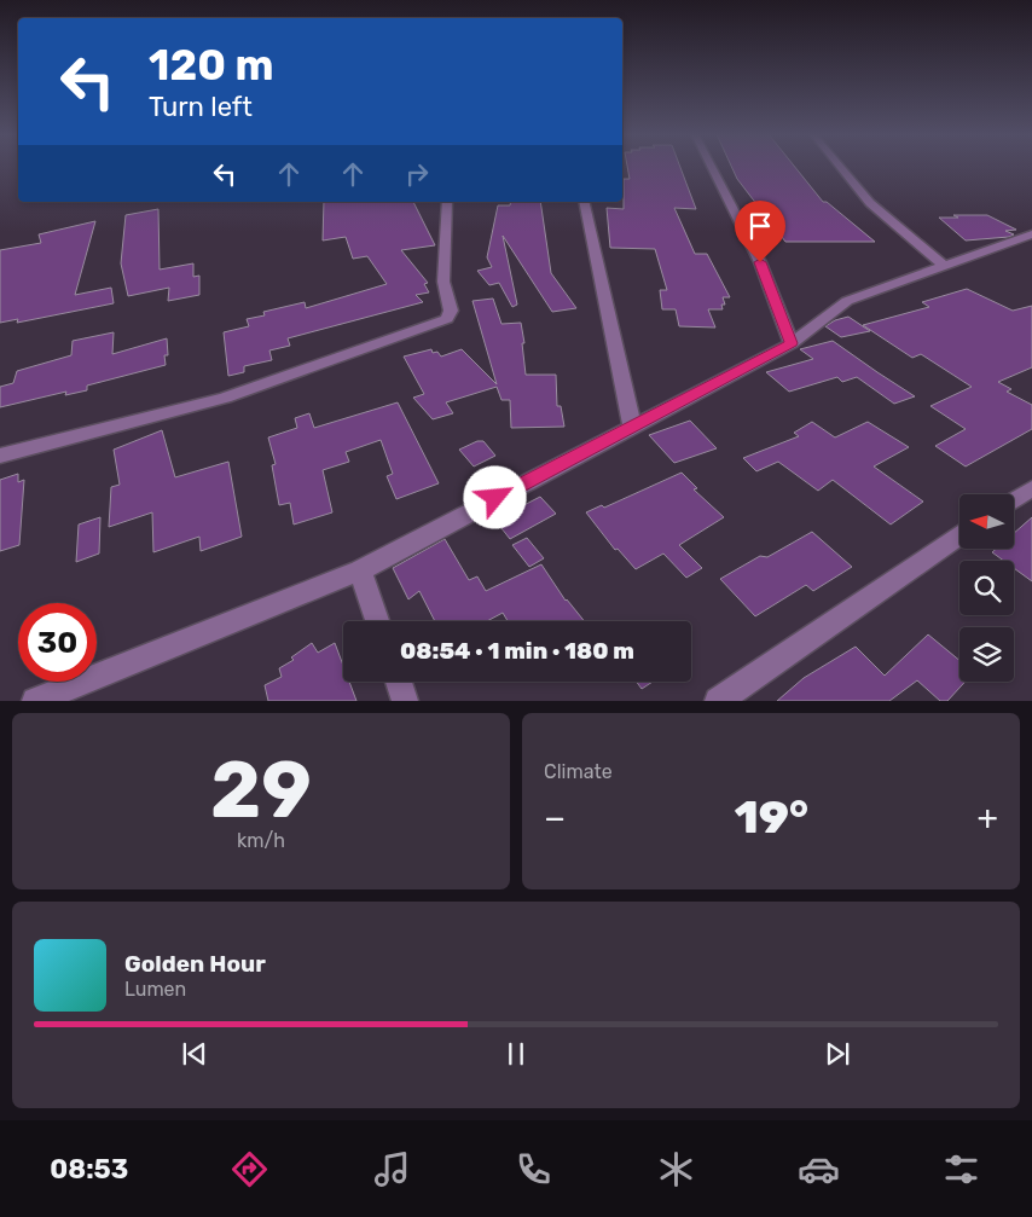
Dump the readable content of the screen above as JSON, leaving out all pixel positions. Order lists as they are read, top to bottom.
{
  "north": "left",
  "page": {
    "turn": ["120 m", "Turn left"],
    "limit": "30",
    "trip": "08:54 · 1 min · 180 m",
    "tile": [
      ["29", "km/h"],
      "Climate"
    ],
    "heat": ["−", "19°", "+"],
    "song": ["Golden Hour", "Lumen"],
    "tabs": "08:53"
  }
}
